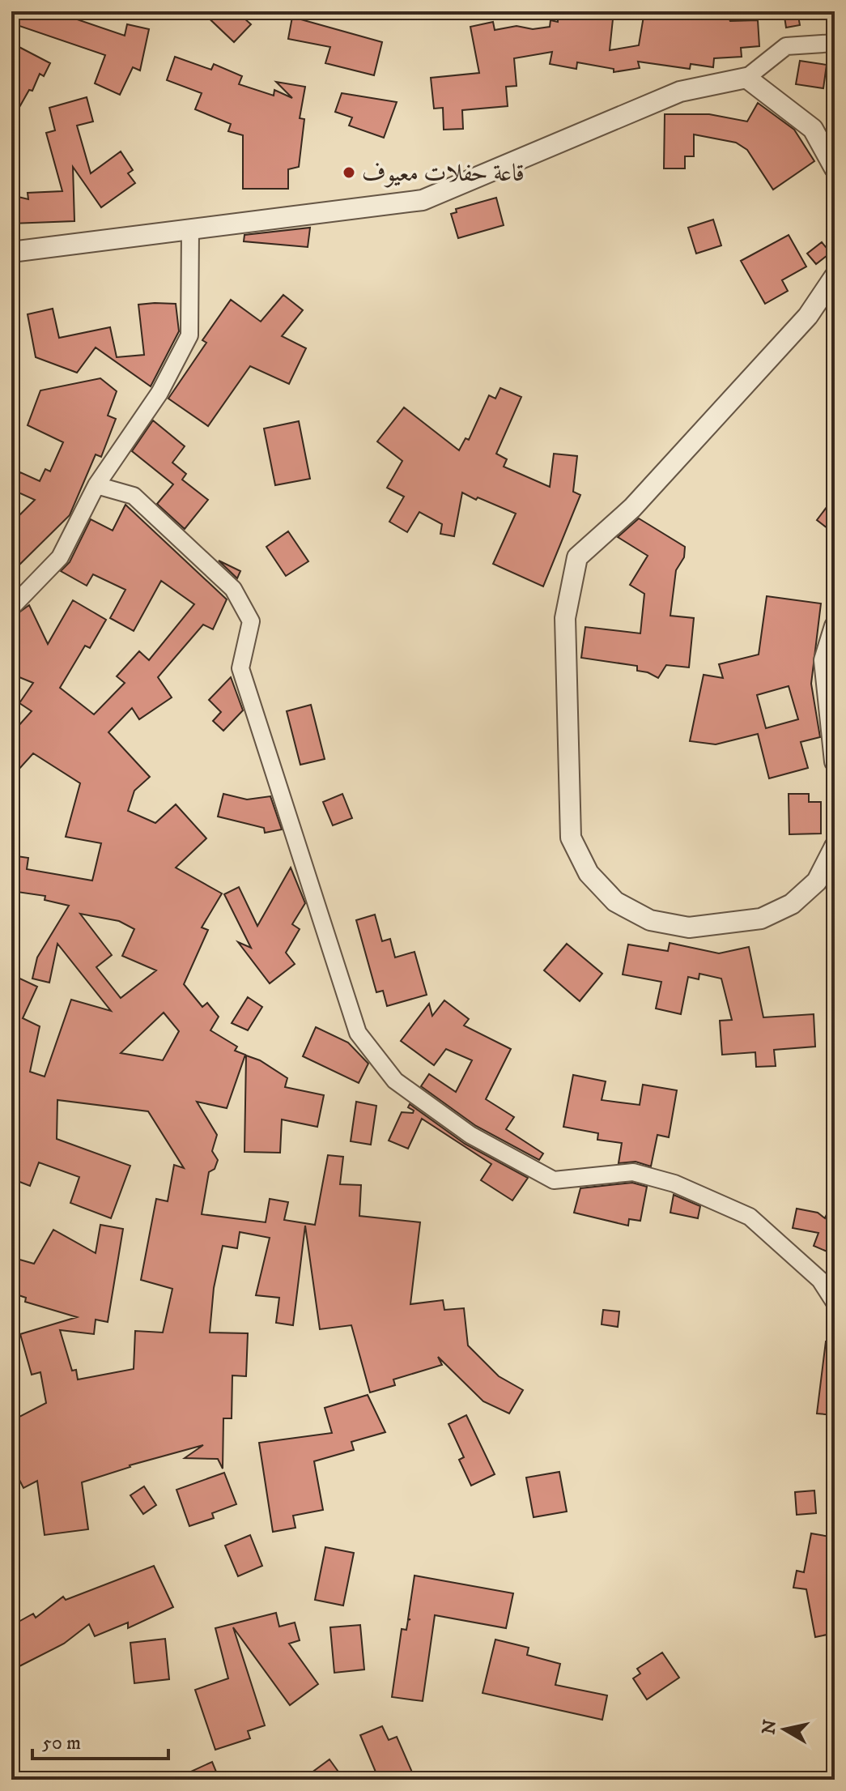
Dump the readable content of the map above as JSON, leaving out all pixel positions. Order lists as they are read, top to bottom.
{
  "places": ["قاعة حفلات معيوف"],
  "scale_bar": "50 m",
  "north": "left"
}
